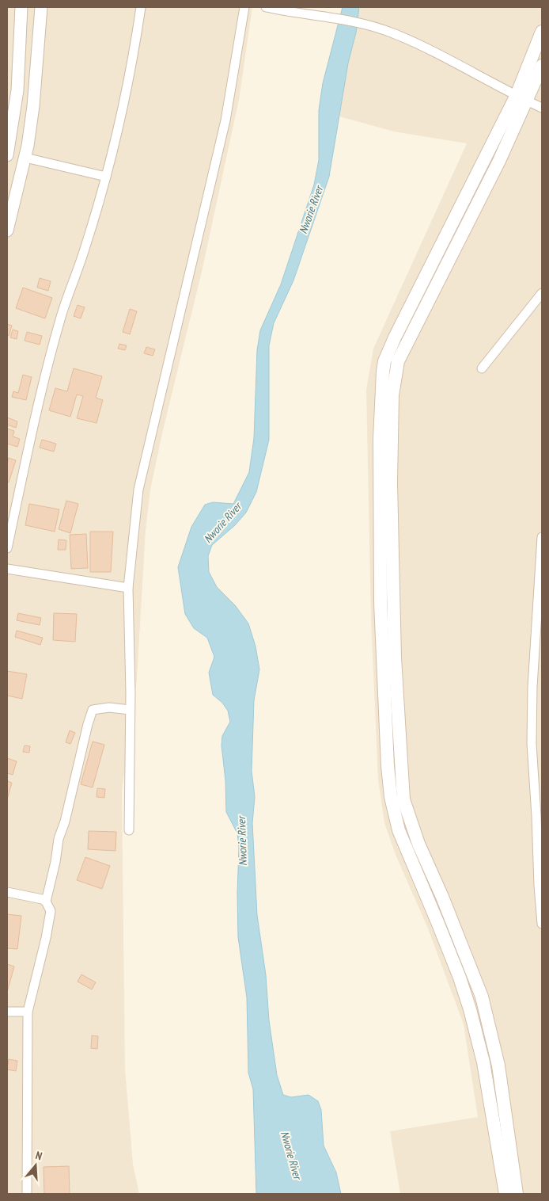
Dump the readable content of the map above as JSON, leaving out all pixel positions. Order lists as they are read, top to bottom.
{
  "water": ["Nworie River"],
  "north": "top"
}
